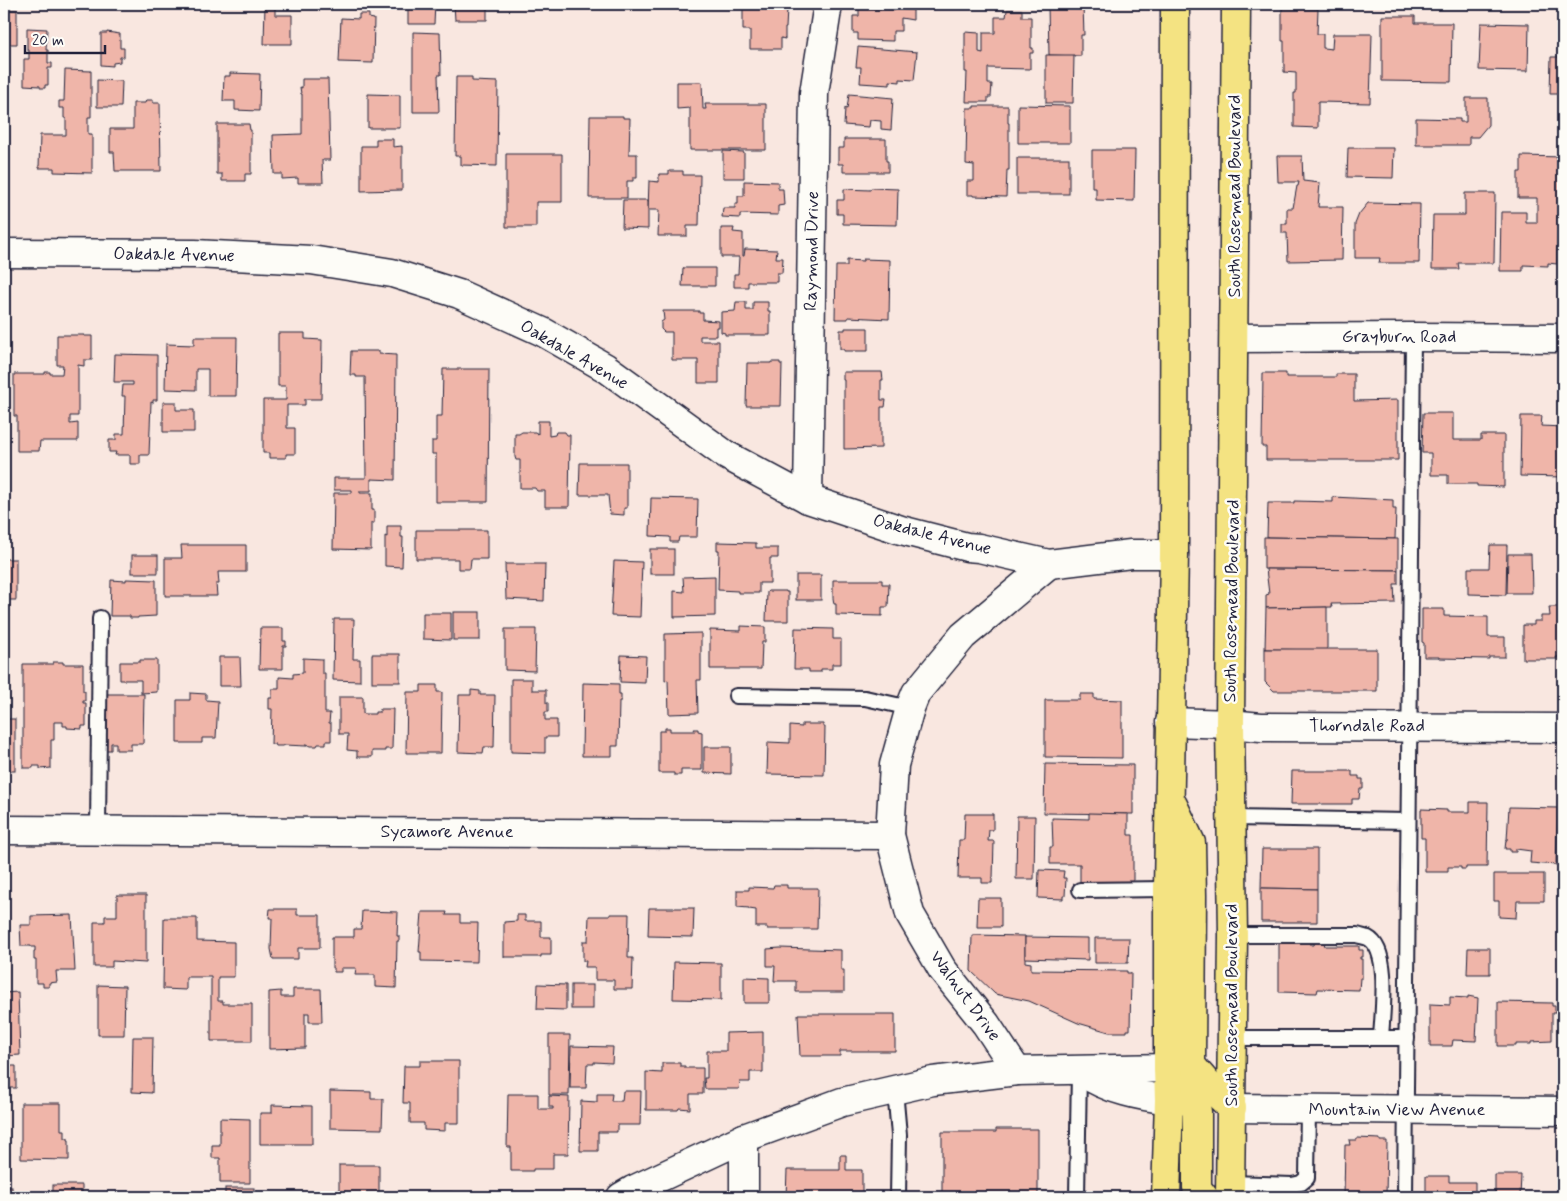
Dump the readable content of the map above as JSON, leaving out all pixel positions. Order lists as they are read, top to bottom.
{
  "streets": {
    "main road": ["South Rosemead Boulevard"],
    "street": [
      "Raymond Drive",
      "Oakdale Avenue",
      "Grayburn Road",
      "Thorndale Road",
      "Sycamore Avenue",
      "Walnut Drive",
      "Mountain View Avenue"
    ]
  },
  "crossings": [
    ["South Rosemead Boulevard", "Grayburn Road"],
    ["South Rosemead Boulevard", "Thorndale Road"],
    ["South Rosemead Boulevard", "Mountain View Avenue"],
    ["Raymond Drive", "Oakdale Avenue"],
    ["Oakdale Avenue", "Walnut Drive"],
    ["Sycamore Avenue", "Walnut Drive"]
  ],
  "scale_bar": "20 m"
}
